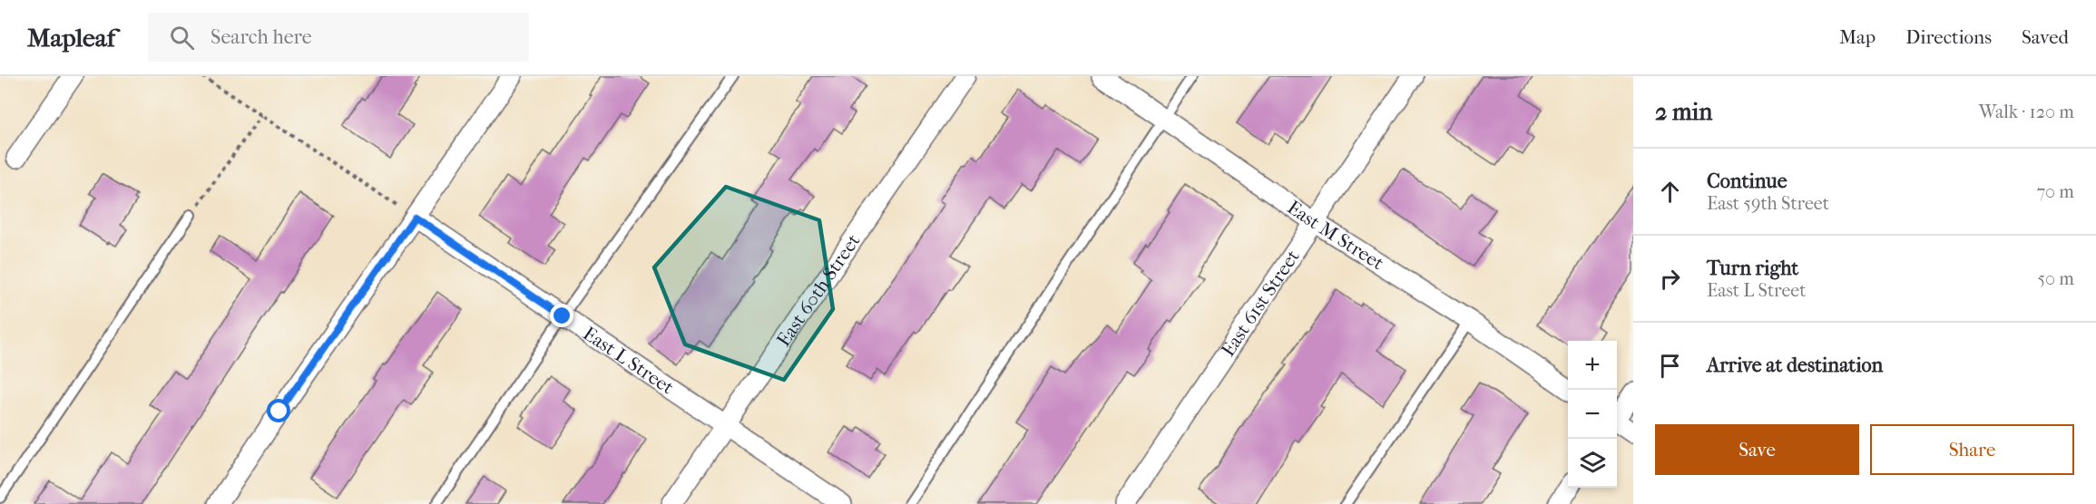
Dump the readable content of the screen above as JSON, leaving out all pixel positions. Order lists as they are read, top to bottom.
{
  "streets": {
    "street": [
      "East M Street",
      "East 60th Street",
      "East 61st Street",
      "East L Street"
    ]
  },
  "crossings": [
    ["East M Street", "East 61st Street"],
    ["East 60th Street", "East L Street"]
  ],
  "page": {
    "header": "Mapleaf",
    "search": "Search here",
    "nav": ["Map", "Directions", "Saved"],
    "heading": ["2 min", "Walk · 120 m"],
    "list": [
      ["Continue", "East 59th Street", "70 m"],
      ["Turn right", "East L Street", "50 m"],
      "Arrive at destination"
    ],
    "map_buttons": ["+", "−"],
    "buttons": ["Save", "Share"]
  }
}
